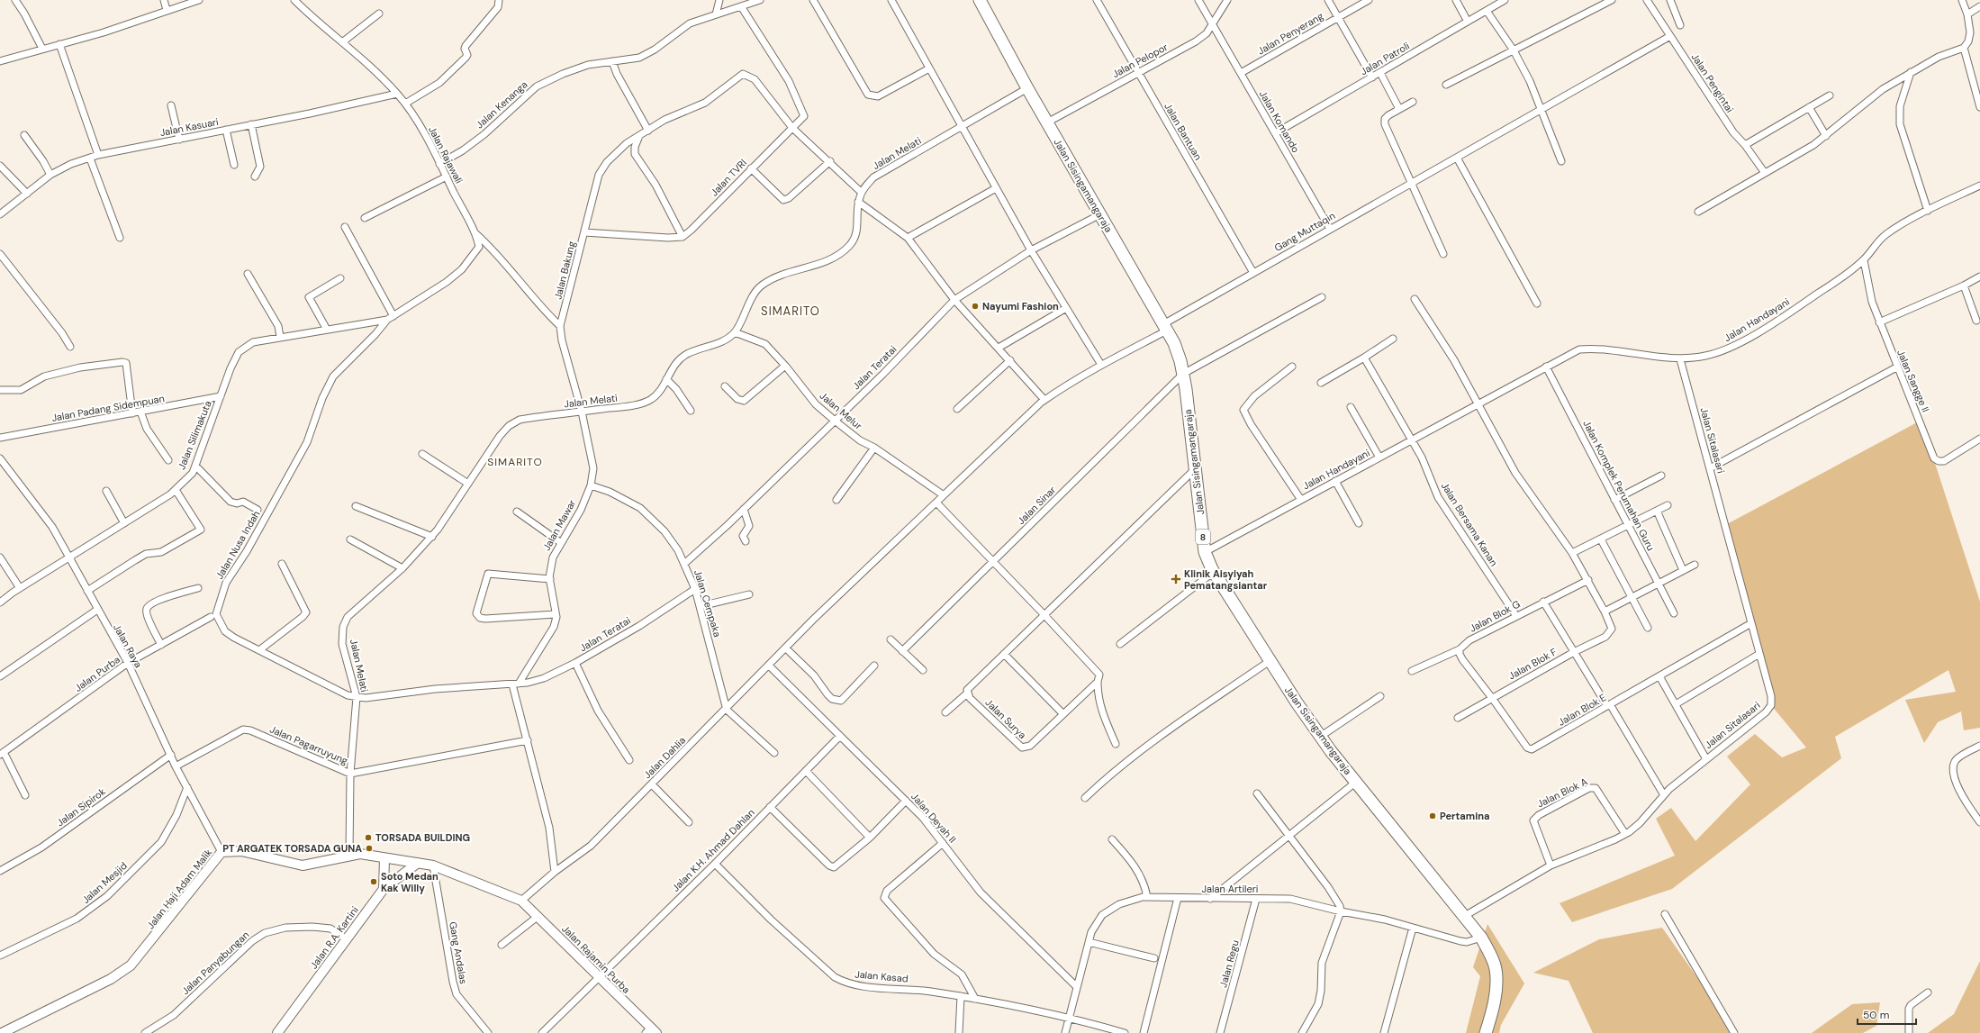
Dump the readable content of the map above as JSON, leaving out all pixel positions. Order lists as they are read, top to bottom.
{
  "streets": {
    "highway": ["Jalan Sisingamangaraja", "8"],
    "street": [
      "Jalan Penyerang",
      "Jalan Patroli",
      "Jalan Pelopor",
      "Jalan Pengintai",
      "Jalan Kenanga",
      "Jalan Komando",
      "Jalan Kasuari",
      "Jalan Bantuan",
      "Jalan Melati",
      "Jalan Rajawali",
      "Jalan TVRI",
      "Gang Muttaqin",
      "Jalan Bakung",
      "Jalan Handayani",
      "Jalan Teratai",
      "Jalan Sangge II",
      "Jalan Padang Sidempuan",
      "Jalan Melur",
      "Jalan Silimakuta",
      "Jalan Sitalasari",
      "Jalan Komplek Perumahan Guru",
      "Jalan Sinar",
      "Jalan Bersama Kanan",
      "Jalan Mawar",
      "Jalan Nusa Indah",
      "Jalan Cempaka",
      "Jalan Blok G",
      "Jalan Raya",
      "Jalan Blok F",
      "Jalan Purba",
      "Jalan Blok E",
      "Jalan Surya",
      "Jalan Pagarruyung",
      "Jalan Dahlia",
      "Jalan Blok A",
      "Jalan Sipirok",
      "Jalan Deyah II",
      "Jalan K.H. Ahmad Dahlan",
      "Jalan Mesjid",
      "Jalan Haji Adam Malik",
      "Jalan Artileri",
      "Jalan R.A. Kartini",
      "Gang Andalas",
      "Jalan Rajamin Purba",
      "Jalan Panyabungan",
      "Jalan Regu",
      "Jalan Kasad"
    ]
  },
  "crossings": [
    ["Jalan Penyerang", "Jalan Komando"],
    ["Jalan Patroli", "Jalan Komando"],
    ["Jalan Pelopor", "Jalan Komando"],
    ["Jalan Pelopor", "Jalan Bantuan"],
    ["Jalan Pelopor", "Jalan Sisingamangaraja"],
    ["Jalan Pengintai", "Gang Muttaqin"],
    ["Jalan Kenanga", "Jalan Rajawali"],
    ["Jalan Kenanga", "Jalan TVRI"],
    ["Jalan Komando", "Gang Muttaqin"],
    ["Jalan Kasuari", "Jalan Rajawali"],
    ["Jalan Bantuan", "Gang Muttaqin"],
    ["Jalan Melati", "Jalan Sisingamangaraja"],
    ["Jalan Melati", "Jalan Bakung"],
    ["Jalan Melati", "Jalan Melur"],
    ["Jalan Melati", "Jalan Mawar"],
    ["Jalan Melati", "Jalan Nusa Indah"],
    ["Jalan Melati", "Jalan Pagarruyung"],
    ["Jalan Melati", "Jalan Haji Adam Malik"],
    ["Jalan Rajawali", "Jalan Silimakuta"],
    ["Jalan Rajawali", "Jalan Nusa Indah"],
    ["Jalan TVRI", "Jalan Bakung"],
    ["Jalan Sisingamangaraja", "Gang Muttaqin"],
    ["Jalan Sisingamangaraja", "Jalan Handayani"],
    ["Jalan Sisingamangaraja", "Jalan Teratai"],
    ["Jalan Sisingamangaraja", "Jalan Sitalasari"],
    ["Jalan Sisingamangaraja", "Jalan Sinar"],
    ["Jalan Sisingamangaraja", "Jalan Artileri"],
    ["Gang Muttaqin", "Jalan Melur"],
    ["Gang Muttaqin", "Jalan Dahlia"],
    ["Jalan Bakung", "Jalan Mawar"],
    ["Jalan Handayani", "Jalan Sangge II"],
    ["Jalan Handayani", "Jalan Sitalasari"],
    ["Jalan Handayani", "Jalan Komplek Perumahan Guru"],
    ["Jalan Handayani", "Jalan Bersama Kanan"],
    ["Jalan Teratai", "Jalan Melur"],
    ["Jalan Teratai", "Jalan Mawar"],
    ["Jalan Teratai", "Jalan Nusa Indah"],
    ["Jalan Teratai", "Jalan Cempaka"],
    ["Jalan Padang Sidempuan", "Jalan Silimakuta"],
    ["Jalan Melur", "Jalan Dahlia"],
    ["Jalan Silimakuta", "Jalan Nusa Indah"],
    ["Jalan Silimakuta", "Jalan Raya"],
    ["Jalan Sitalasari", "Jalan Blok E"],
    ["Jalan Sitalasari", "Jalan Blok A"],
    ["Jalan Bersama Kanan", "Jalan Blok G"],
    ["Jalan Mawar", "Jalan Nusa Indah"],
    ["Jalan Mawar", "Jalan Cempaka"],
    ["Jalan Cempaka", "Jalan Dahlia"],
    ["Jalan Blok G", "Jalan Blok E"],
    ["Jalan Raya", "Jalan Purba"],
    ["Jalan Raya", "Jalan Pagarruyung"],
    ["Jalan Raya", "Jalan Sipirok"],
    ["Jalan Raya", "Jalan Mesjid"],
    ["Jalan Raya", "Jalan Haji Adam Malik"],
    ["Jalan Blok F", "Jalan Blok E"],
    ["Jalan Dahlia", "Jalan Deyah II"],
    ["Jalan Dahlia", "Jalan Haji Adam Malik"],
    ["Jalan Dahlia", "Jalan Rajamin Purba"],
    ["Jalan Deyah II", "Jalan K.H. Ahmad Dahlan"],
    ["Jalan Deyah II", "Jalan Artileri"],
    ["Jalan K.H. Ahmad Dahlan", "Jalan Rajamin Purba"],
    ["Jalan K.H. Ahmad Dahlan", "Jalan Kasad"],
    ["Jalan Haji Adam Malik", "Jalan R.A. Kartini"],
    ["Jalan Haji Adam Malik", "Gang Andalas"],
    ["Jalan Haji Adam Malik", "Jalan Rajamin Purba"],
    ["Jalan Artileri", "Jalan Regu"],
    ["Jalan Artileri", "Jalan Kasad"],
    ["Jalan R.A. Kartini", "Jalan Panyabungan"]
  ],
  "districts": ["SIMARITO", "SIMARITO"],
  "places": {
    "other": [
      "Nayumi Fashion",
      "Pertamina",
      "TORSADA BUILDING",
      "PT ARGATEK TORSADA GUNA",
      "Soto Medan Kak Willy"
    ],
    "health": ["Klinik Aisyiyah Pematangsiantar"]
  },
  "scale_bar": "50 m"
}
